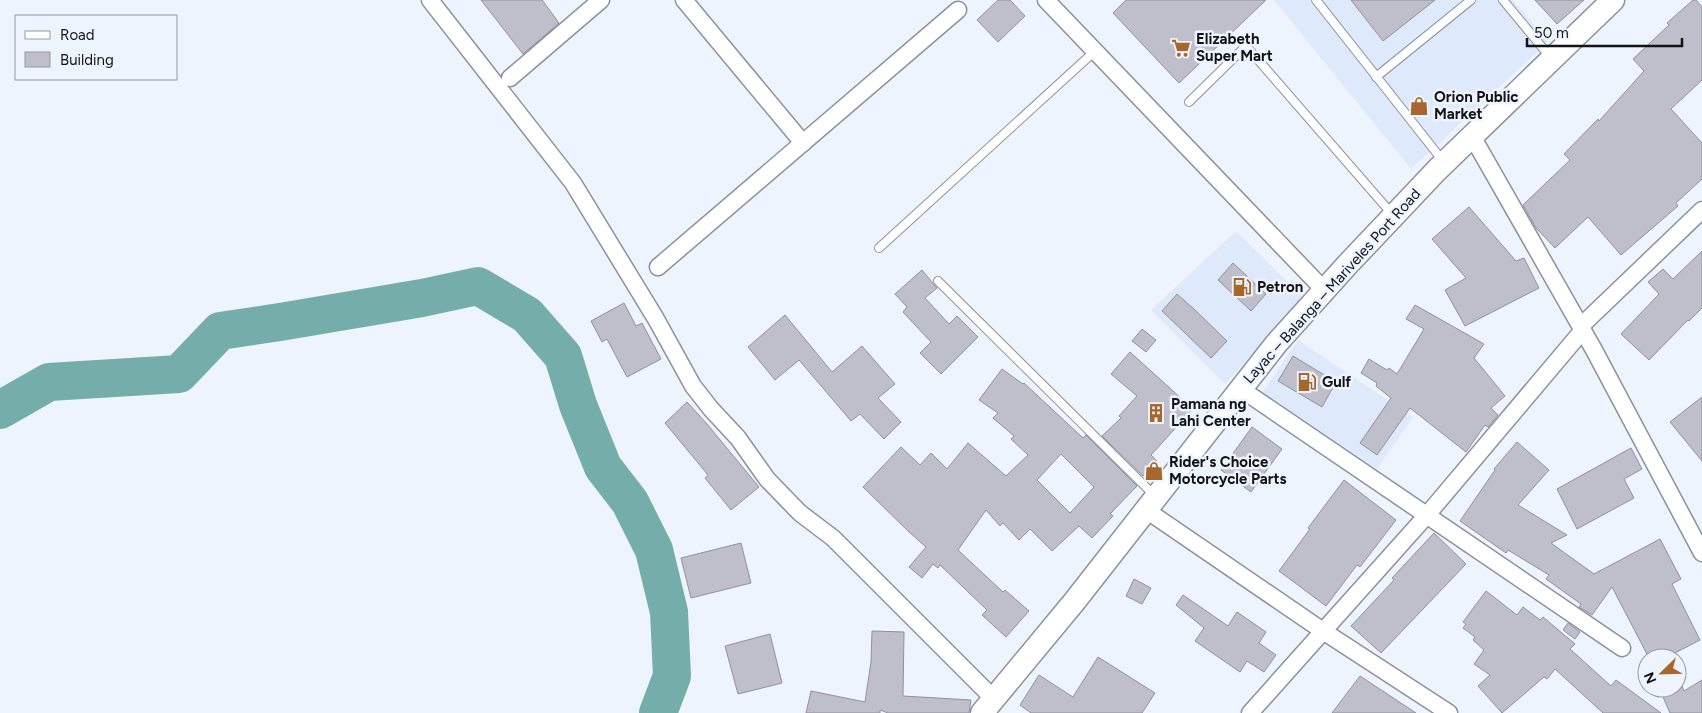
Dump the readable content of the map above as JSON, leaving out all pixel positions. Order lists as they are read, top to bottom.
{
  "streets": {
    "main road": ["Layac – Balanga – Mariveles Port Road"]
  },
  "places": {
    "supermarket": ["Elizabeth Super Mart"],
    "shop": ["Orion Public Market", "Rider's Choice Motorcycle Parts"],
    "fuel station": ["Petron", "Gulf"],
    "building": ["Pamana ng Lahi Center"]
  },
  "legend": ["Road", "Building"],
  "scale_bar": "50 m",
  "north": "bottom left"
}
